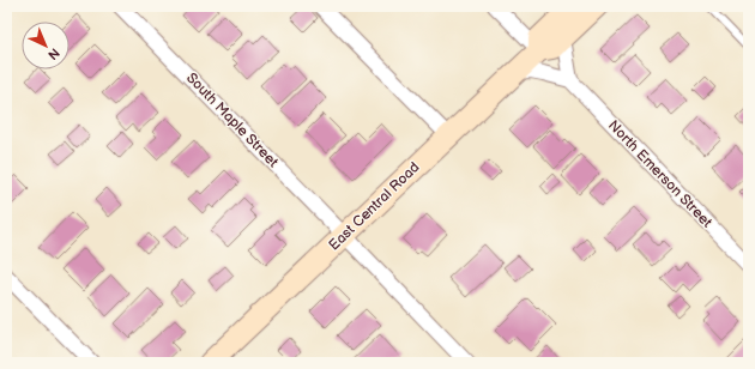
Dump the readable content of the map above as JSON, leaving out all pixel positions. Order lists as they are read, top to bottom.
{
  "streets": {
    "main road": ["East Central Road"],
    "street": ["South Maple Street", "North Emerson Street"]
  },
  "crossings": [
    ["South Maple Street", "East Central Road"]
  ],
  "north": "bottom right"
}
